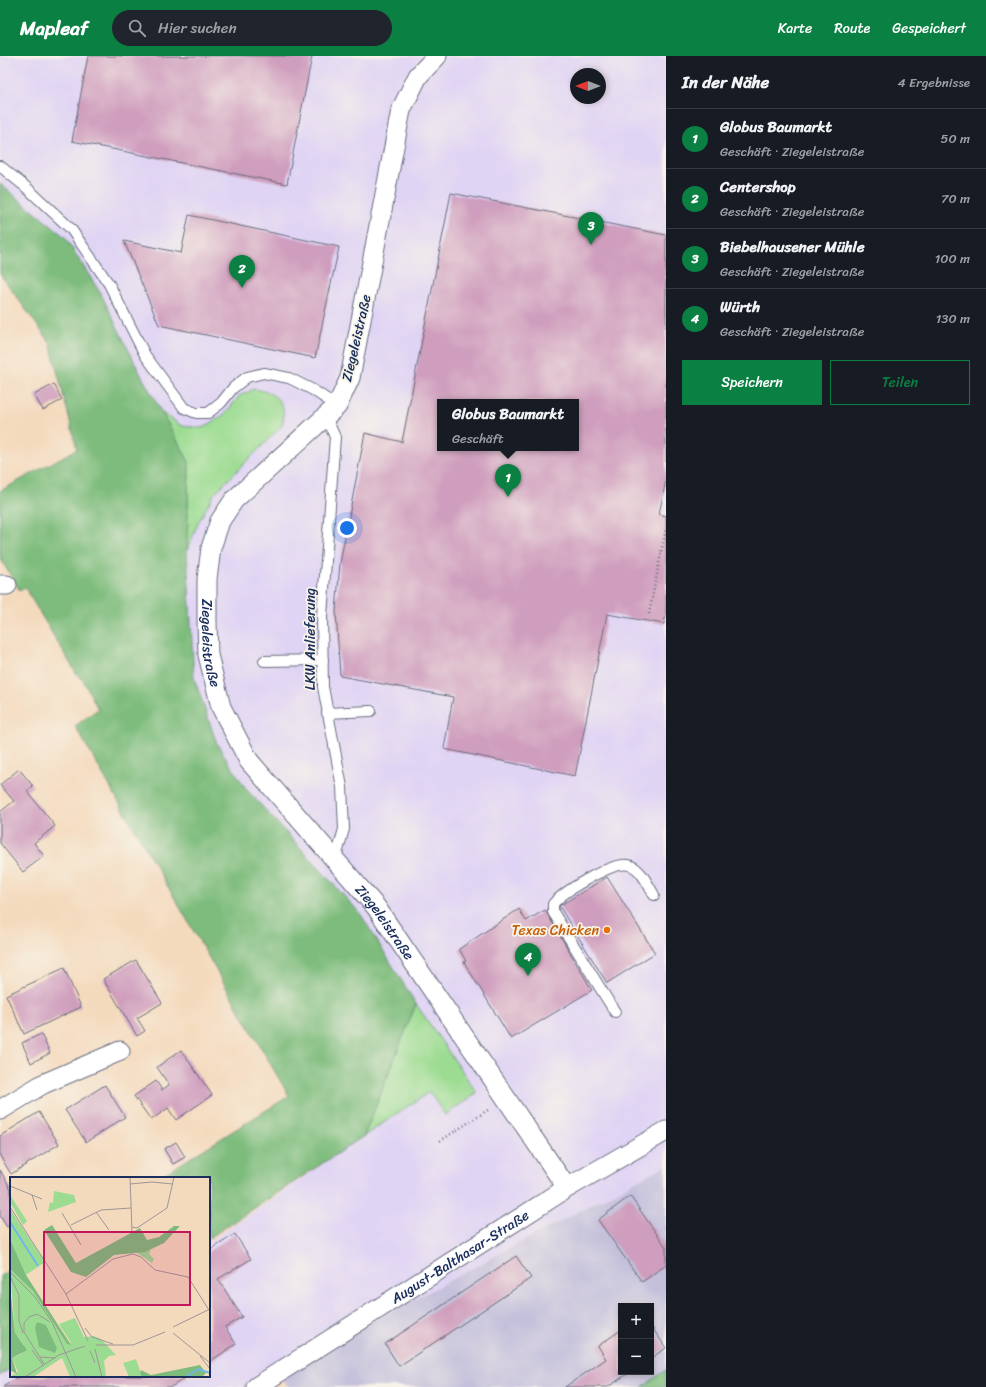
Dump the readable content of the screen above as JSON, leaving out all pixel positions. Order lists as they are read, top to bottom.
{
  "streets": {
    "street": ["Ziegeleistraße", "August-Balthasar-Straße"],
    "lane": ["LKW Anlieferung"]
  },
  "crossings": [
    ["Ziegeleistraße", "LKW Anlieferung"],
    ["Ziegeleistraße", "August-Balthasar-Straße"]
  ],
  "places": ["Texas Chicken"],
  "north": "left",
  "page": {
    "header": "Mapleaf",
    "search": "Hier suchen",
    "nav": ["Karte", "Route", "Gespeichert"],
    "heading": ["In der Nähe", "4 Ergebnisse"],
    "list": [
      {
        "mark": "1",
        "name": "Globus Baumarkt",
        "note": "Geschäft · Ziegeleistraße",
        "value": "50 m"
      },
      {
        "mark": "2",
        "name": "Centershop",
        "note": "Geschäft · Ziegeleistraße",
        "value": "70 m"
      },
      {
        "mark": "3",
        "name": "Biebelhausener Mühle",
        "note": "Geschäft · Ziegeleistraße",
        "value": "100 m"
      },
      {
        "mark": "4",
        "name": "Würth",
        "note": "Geschäft · Ziegeleistraße",
        "value": "130 m"
      }
    ],
    "pins": [
      "3",
      "2",
      "1",
      "4"
    ],
    "buttons": ["Speichern", "Teilen"],
    "popup": ["Globus Baumarkt", "Geschäft"],
    "map_buttons": ["+", "−"]
  }
}
